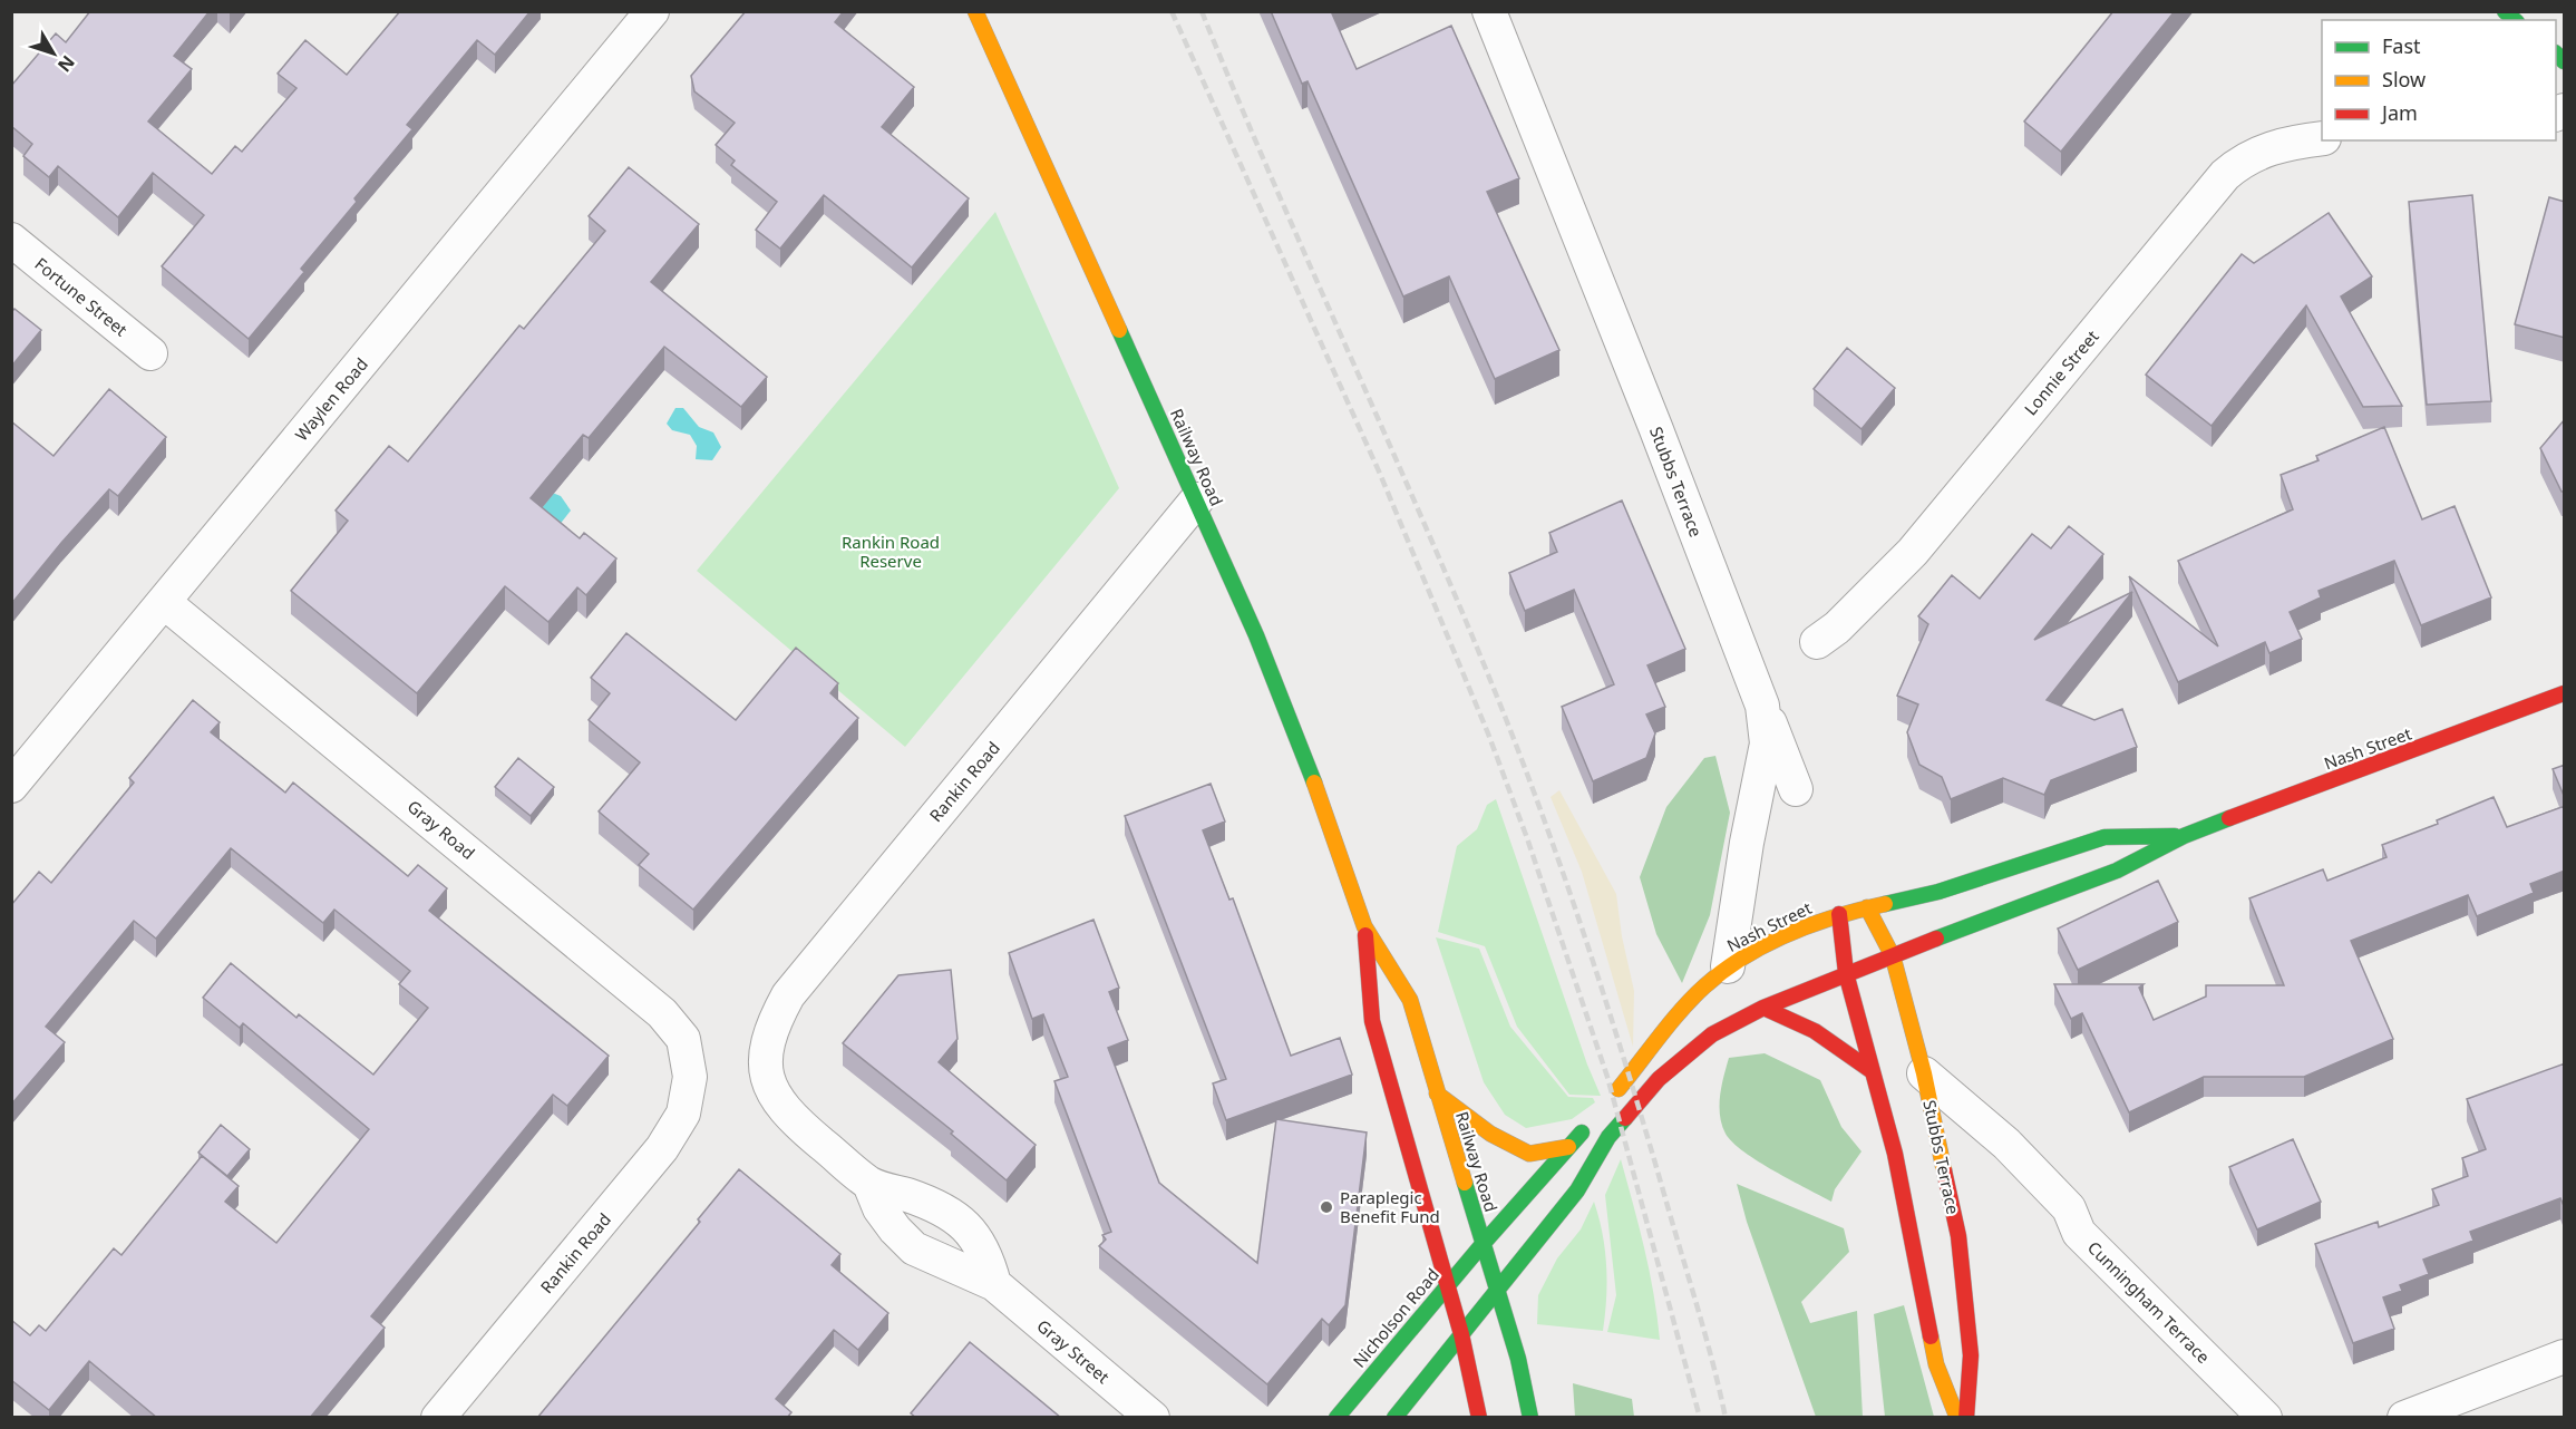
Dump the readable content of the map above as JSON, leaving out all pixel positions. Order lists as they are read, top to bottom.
{
  "streets": {
    "main road": [
      "Railway Road",
      "Stubbs Terrace",
      "Nash Street",
      "Nicholson Road"
    ],
    "street": [
      "Fortune Street",
      "Lonnie Street",
      "Waylen Road",
      "Rankin Road",
      "Gray Road",
      "Cunningham Terrace",
      "Gray Street"
    ]
  },
  "crossings": [
    ["Waylen Road", "Gray Road"],
    ["Railway Road", "Nash Street"],
    ["Railway Road", "Rankin Road"],
    ["Railway Road", "Nicholson Road"],
    ["Stubbs Terrace", "Nash Street"],
    ["Stubbs Terrace", "Cunningham Terrace"],
    ["Rankin Road", "Gray Road"],
    ["Rankin Road", "Gray Street"]
  ],
  "parks": ["Rankin Road Reserve"],
  "places": ["Paraplegic Benefit Fund"],
  "legend": ["Fast", "Slow", "Jam"],
  "north": "bottom right"
}
